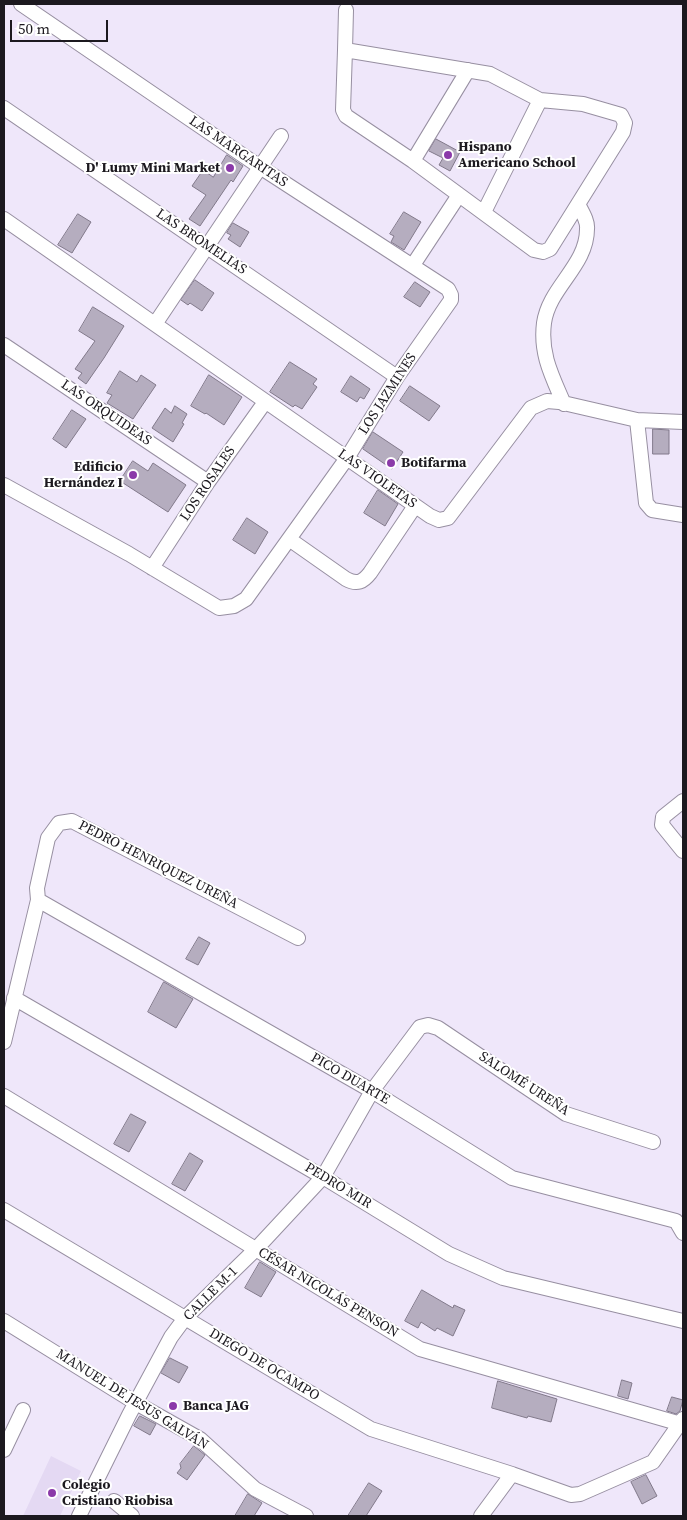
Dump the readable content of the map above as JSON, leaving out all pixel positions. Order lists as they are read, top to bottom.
{
  "streets": {
    "street": [
      "LAS MARGARITAS",
      "LAS BROMELIAS",
      "LOS JAZMINES",
      "LAS ORQUIDEAS",
      "LAS VIOLETAS",
      "LOS ROSALES",
      "PEDRO HENRIQUEZ UREÑA",
      "PICO DUARTE",
      "SALOMÉ UREÑA",
      "PEDRO MIR",
      "CÉSAR NICOLÁS PENSON",
      "CALLE M-1",
      "DIEGO DE OCAMPO",
      "MANUEL DE JESUS GALVÁN"
    ]
  },
  "crossings": [
    ["LAS MARGARITAS", "LOS JAZMINES"],
    ["LAS BROMELIAS", "LOS JAZMINES"],
    ["LOS JAZMINES", "LAS VIOLETAS"],
    ["LOS JAZMINES", "LOS ROSALES"],
    ["LAS ORQUIDEAS", "LOS ROSALES"],
    ["LAS VIOLETAS", "LOS ROSALES"],
    ["PEDRO HENRIQUEZ UREÑA", "PICO DUARTE"],
    ["PEDRO HENRIQUEZ UREÑA", "PEDRO MIR"],
    ["PICO DUARTE", "CALLE M-1"],
    ["SALOMÉ UREÑA", "CALLE M-1"],
    ["PEDRO MIR", "CALLE M-1"],
    ["CÉSAR NICOLÁS PENSON", "CALLE M-1"],
    ["CÉSAR NICOLÁS PENSON", "DIEGO DE OCAMPO"],
    ["CALLE M-1", "DIEGO DE OCAMPO"],
    ["CALLE M-1", "MANUEL DE JESUS GALVÁN"]
  ],
  "places": [
    "Hispano Americano School",
    "D' Lumy Mini Market",
    "Botifarma",
    "Edificio Hernández I",
    "Banca JAG",
    "Colegio Cristiano Riobisa"
  ],
  "scale_bar": "50 m"
}
